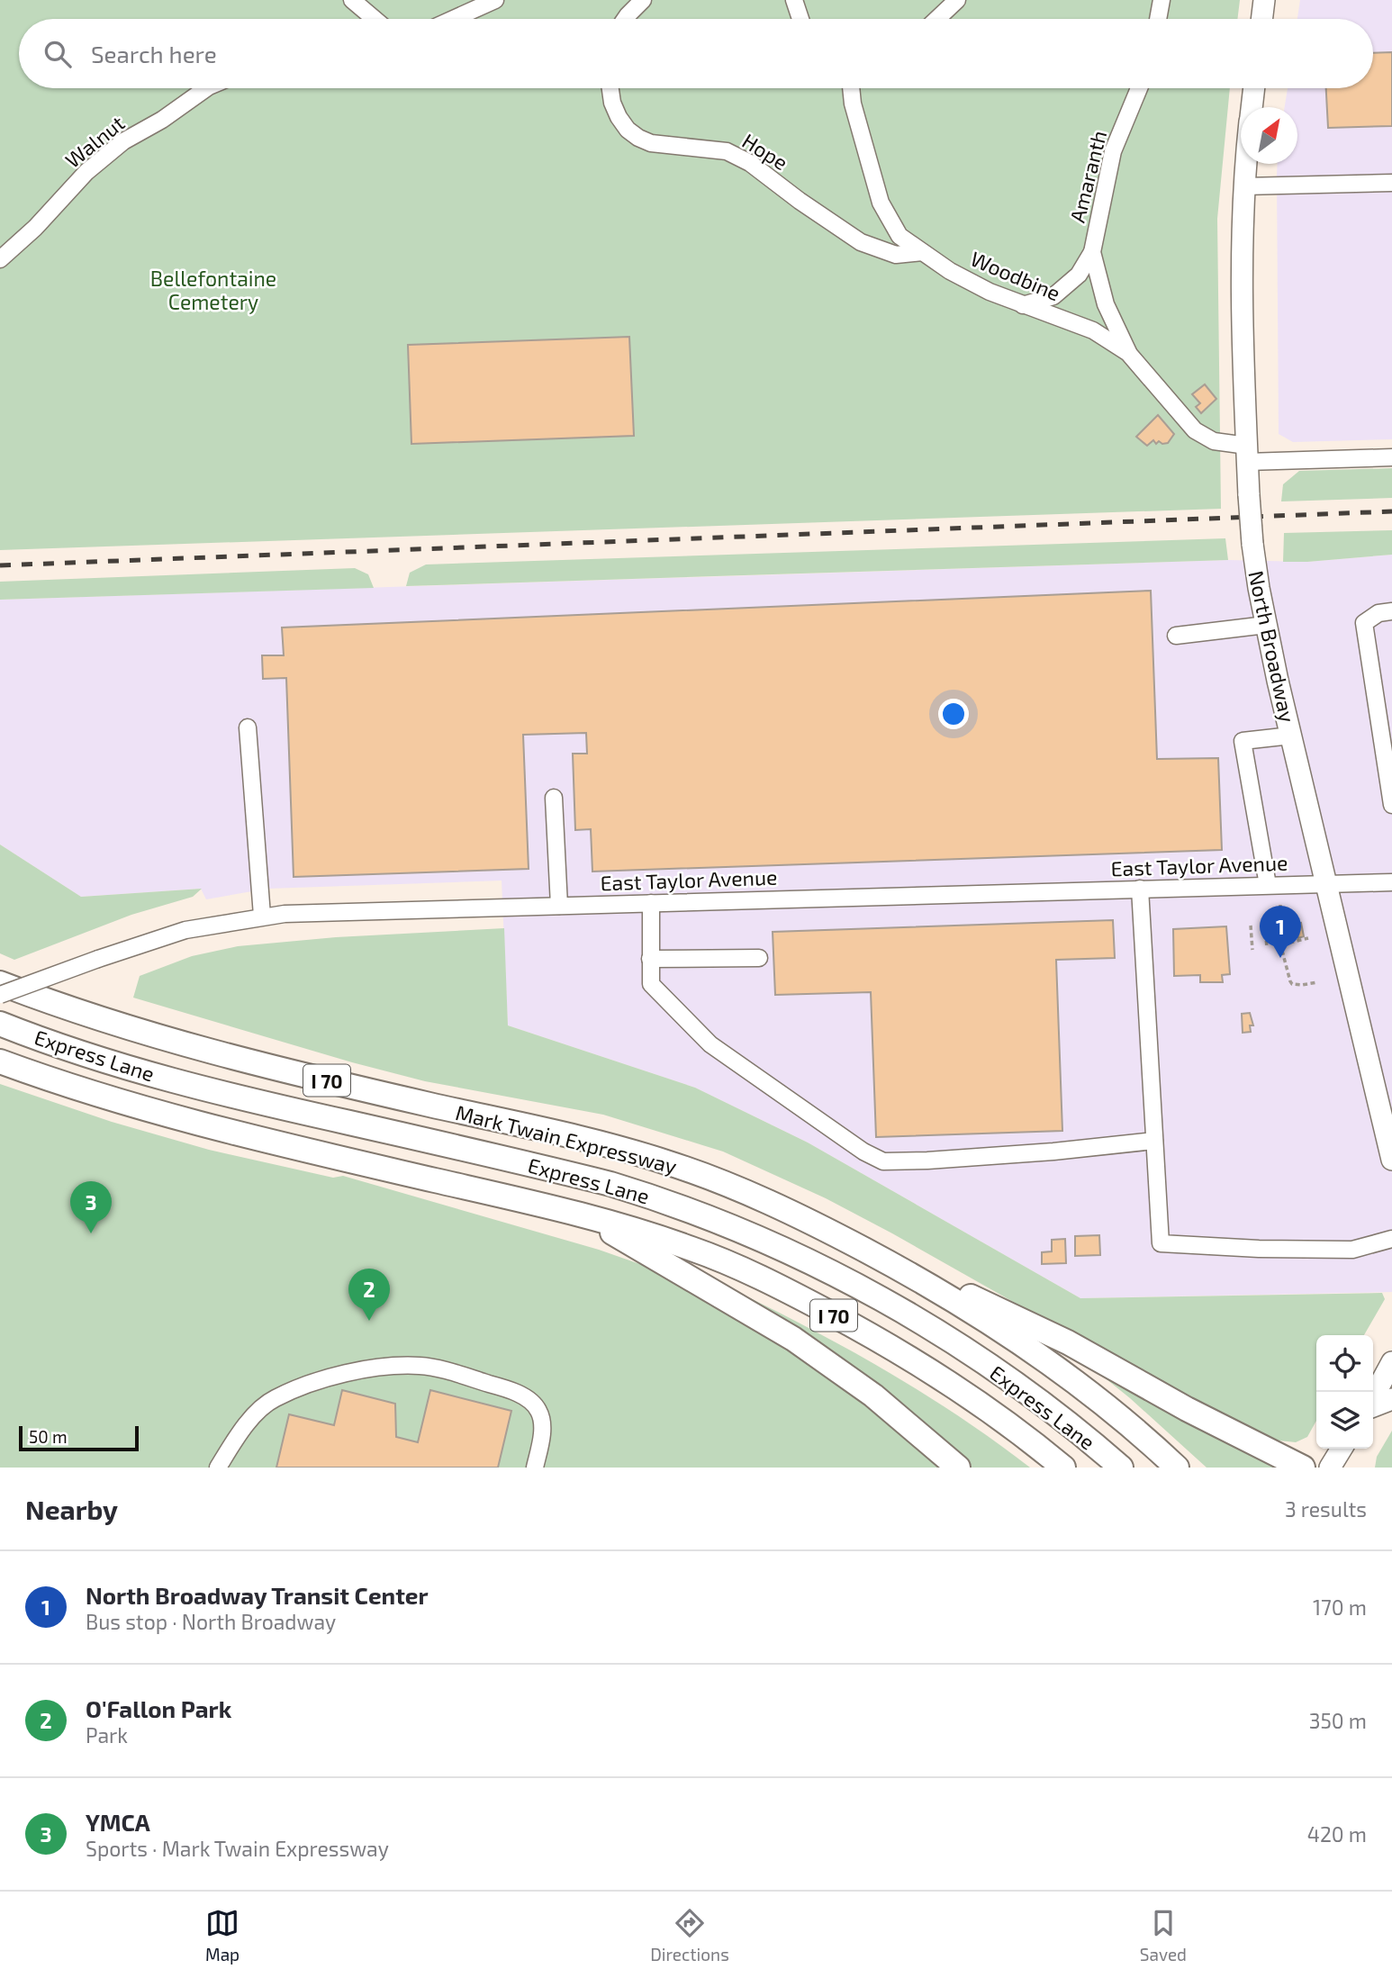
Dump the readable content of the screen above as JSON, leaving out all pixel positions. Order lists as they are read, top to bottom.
{
  "streets": {
    "highway": ["Express Lane", "I 70", "Mark Twain Expressway"],
    "main road": ["North Broadway"],
    "street": [
      "Walnut",
      "Hope",
      "Amaranth",
      "Woodbine",
      "East Taylor Avenue"
    ]
  },
  "crossings": [
    ["Hope", "Woodbine"],
    ["Amaranth", "Woodbine"],
    ["Woodbine", "North Broadway"],
    ["North Broadway", "East Taylor Avenue"]
  ],
  "parks": ["Bellefontaine Cemetery"],
  "scale_bar": "50 m",
  "north": "top right",
  "page": {
    "search": "Search here",
    "pins": ["1", "3", "2"],
    "scale": "50 m",
    "heading": ["Nearby", "3 results"],
    "list": [
      {
        "mark": "1",
        "name": "North Broadway Transit Center",
        "note": "Bus stop · North Broadway",
        "value": "170 m"
      },
      {
        "mark": "2",
        "name": "O'Fallon Park",
        "note": "Park",
        "value": "350 m"
      },
      {
        "mark": "3",
        "name": "YMCA",
        "note": "Sports · Mark Twain Expressway",
        "value": "420 m"
      }
    ],
    "nav": ["Map", "Directions", "Saved"]
  }
}
